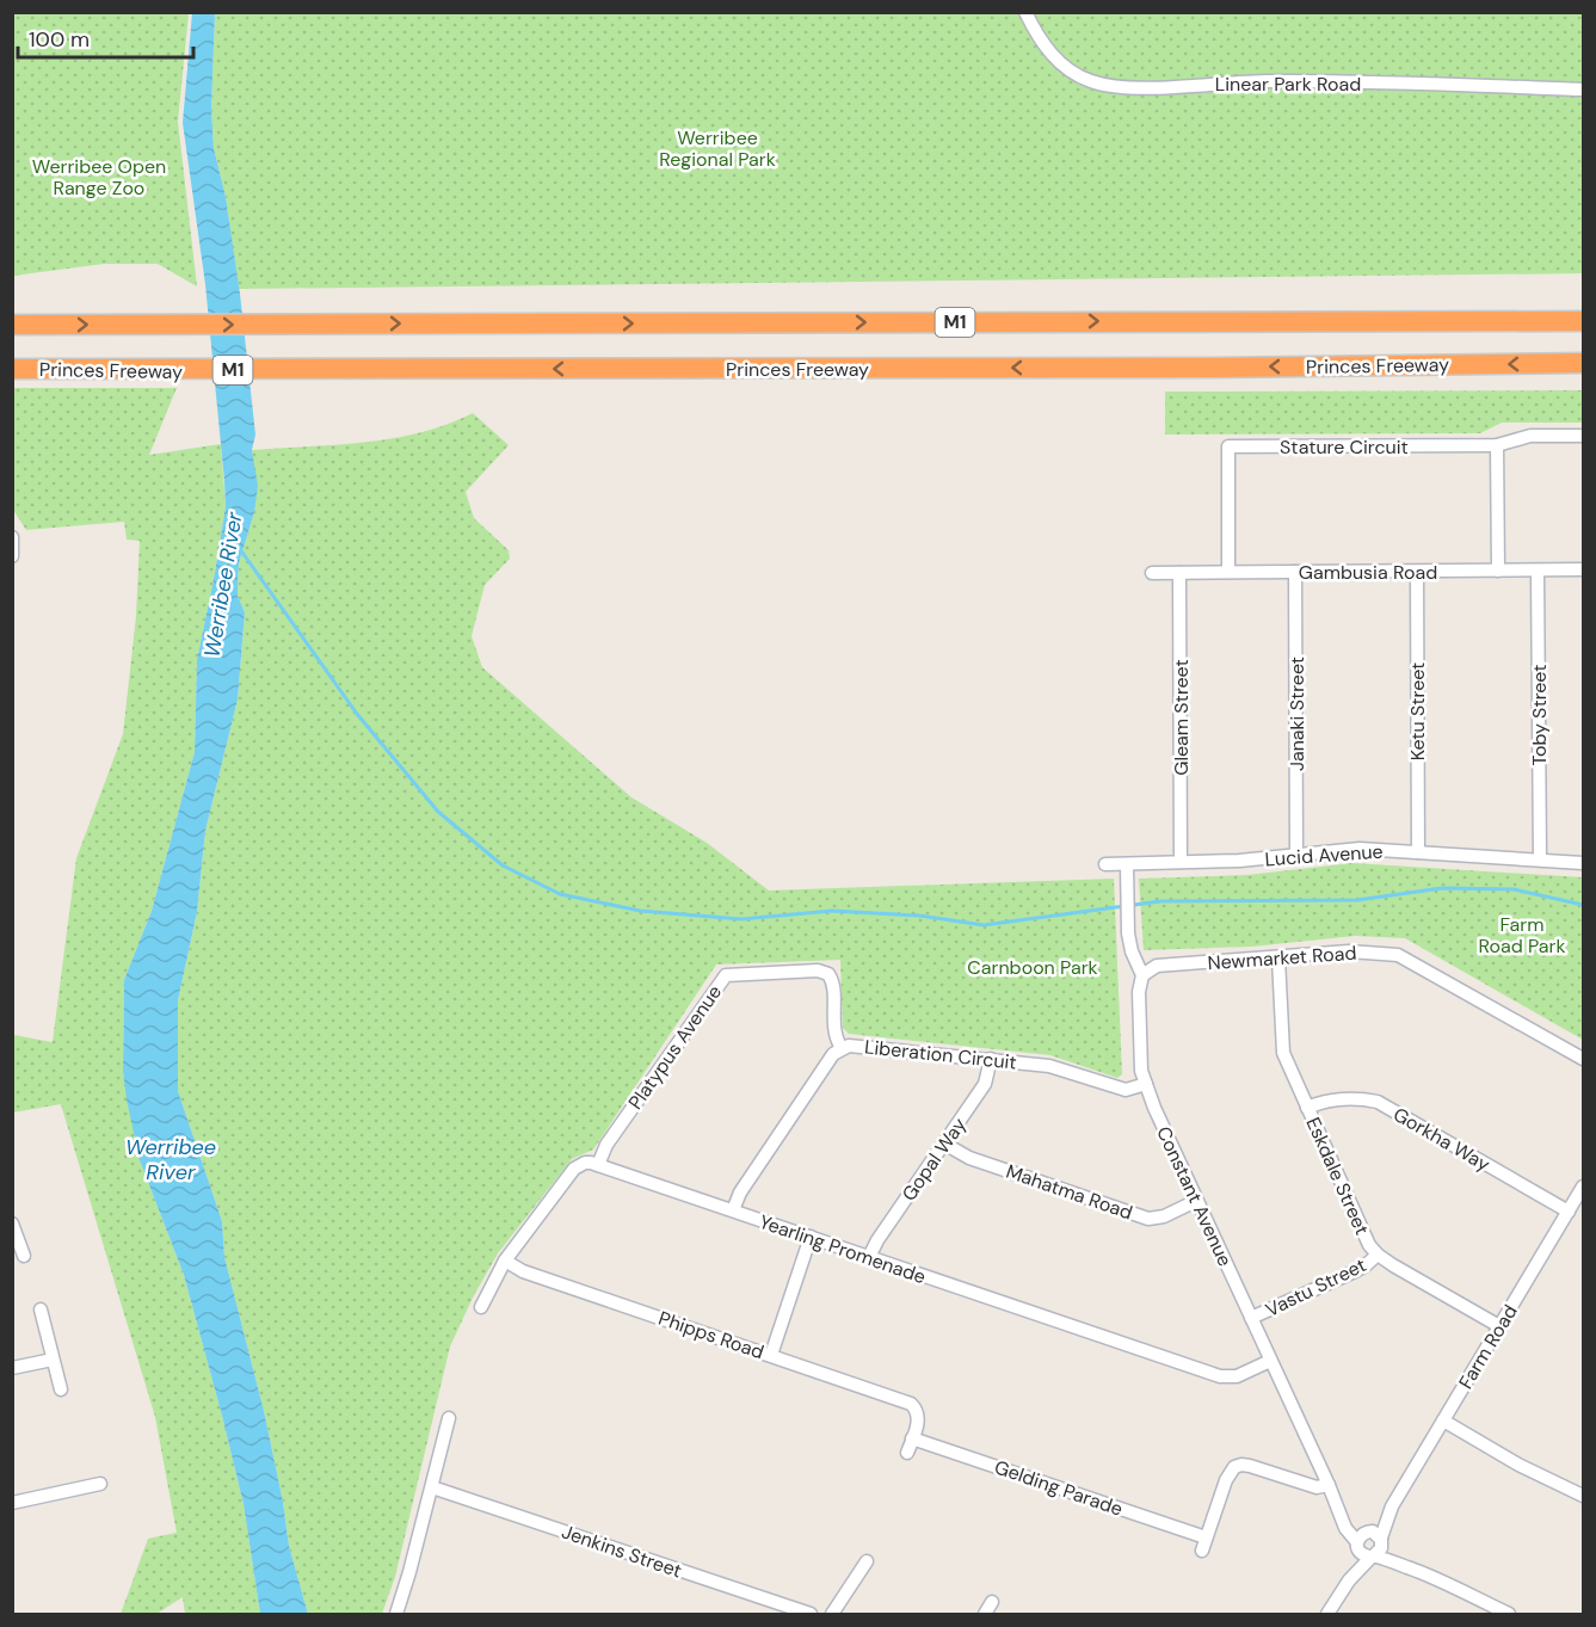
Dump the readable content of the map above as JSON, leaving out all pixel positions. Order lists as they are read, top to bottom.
{
  "streets": {
    "highway": ["M1", "Princes Freeway"],
    "street": [
      "Linear Park Road",
      "Stature Circuit",
      "Gambusia Road",
      "Ketu Street",
      "Janaki Street",
      "Toby Street",
      "Gleam Street",
      "Lucid Avenue",
      "Newmarket Road",
      "Platypus Avenue",
      "Liberation Circuit",
      "Gorkha Way",
      "Gopal Way",
      "Eskdale Street",
      "Mahatma Road",
      "Constant Avenue",
      "Yearling Promenade",
      "Vastu Street",
      "Phipps Road",
      "Farm Road",
      "Gelding Parade",
      "Jenkins Street"
    ]
  },
  "crossings": [
    ["Stature Circuit", "Gambusia Road"],
    ["Gambusia Road", "Ketu Street"],
    ["Gambusia Road", "Janaki Street"],
    ["Gambusia Road", "Toby Street"],
    ["Gambusia Road", "Gleam Street"],
    ["Ketu Street", "Lucid Avenue"],
    ["Janaki Street", "Lucid Avenue"],
    ["Toby Street", "Lucid Avenue"],
    ["Gleam Street", "Lucid Avenue"],
    ["Lucid Avenue", "Constant Avenue"],
    ["Newmarket Road", "Eskdale Street"],
    ["Newmarket Road", "Constant Avenue"],
    ["Platypus Avenue", "Liberation Circuit"],
    ["Platypus Avenue", "Yearling Promenade"],
    ["Liberation Circuit", "Gopal Way"],
    ["Liberation Circuit", "Constant Avenue"],
    ["Liberation Circuit", "Yearling Promenade"],
    ["Gorkha Way", "Eskdale Street"],
    ["Gorkha Way", "Farm Road"],
    ["Gopal Way", "Mahatma Road"],
    ["Gopal Way", "Yearling Promenade"],
    ["Eskdale Street", "Vastu Street"],
    ["Eskdale Street", "Farm Road"],
    ["Mahatma Road", "Constant Avenue"],
    ["Constant Avenue", "Yearling Promenade"],
    ["Constant Avenue", "Vastu Street"],
    ["Constant Avenue", "Farm Road"],
    ["Phipps Road", "Gelding Parade"]
  ],
  "water": ["Werribee River"],
  "parks": [
    "Werribee Regional Park",
    "Werribee Open Range Zoo",
    "Farm Road Park",
    "Carnboon Park"
  ],
  "scale_bar": "100 m"
}
